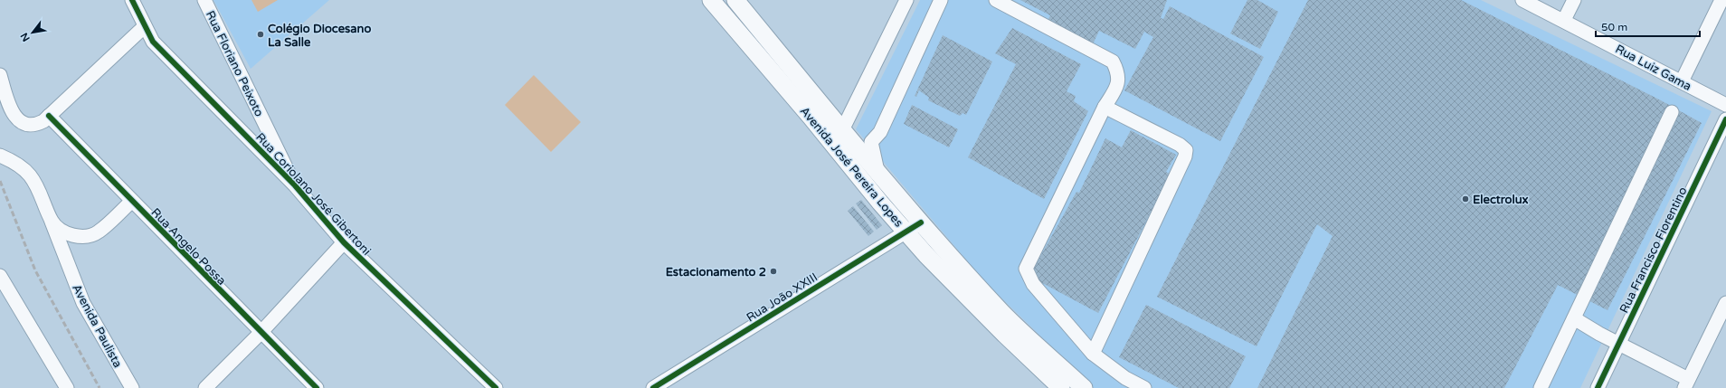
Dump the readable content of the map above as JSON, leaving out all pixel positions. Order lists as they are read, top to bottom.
{
  "streets": {
    "main road": ["Avenida José Pereira Lopes"],
    "street": [
      "Rua Floriano Peixoto",
      "Rua Luiz Gama",
      "Rua Coriolano José Gibertoni",
      "Rua Angelo Possa",
      "Rua Francisco Fiorentino",
      "Rua João XXIII",
      "Avenida Paulista"
    ]
  },
  "crossings": [
    ["Rua Floriano Peixoto", "Rua Coriolano José Gibertoni"],
    ["Avenida José Pereira Lopes", "Rua João XXIII"]
  ],
  "places": ["Colégio Diocesano La Salle", "Electrolux", "Estacionamento 2"],
  "scale_bar": "50 m",
  "north": "bottom left"
}
